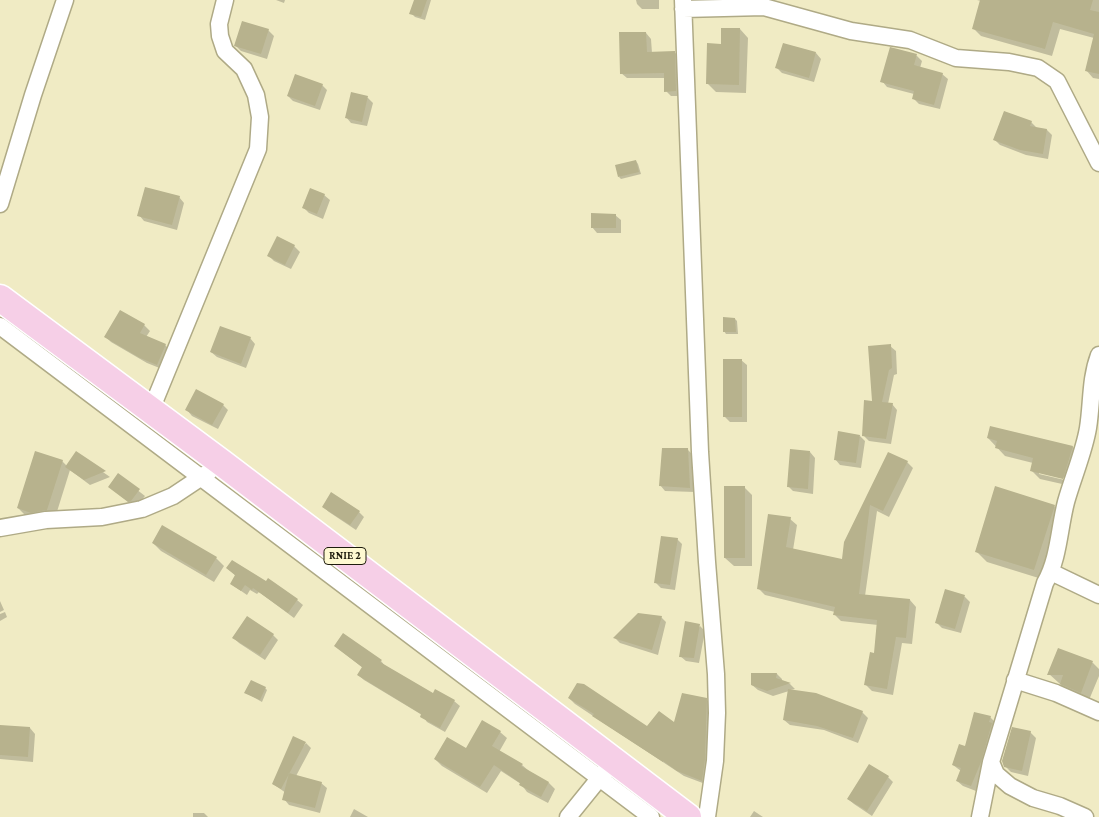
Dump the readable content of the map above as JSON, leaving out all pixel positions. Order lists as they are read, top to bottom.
{
  "streets": {
    "highway": ["RNIE 2"]
  }
}
